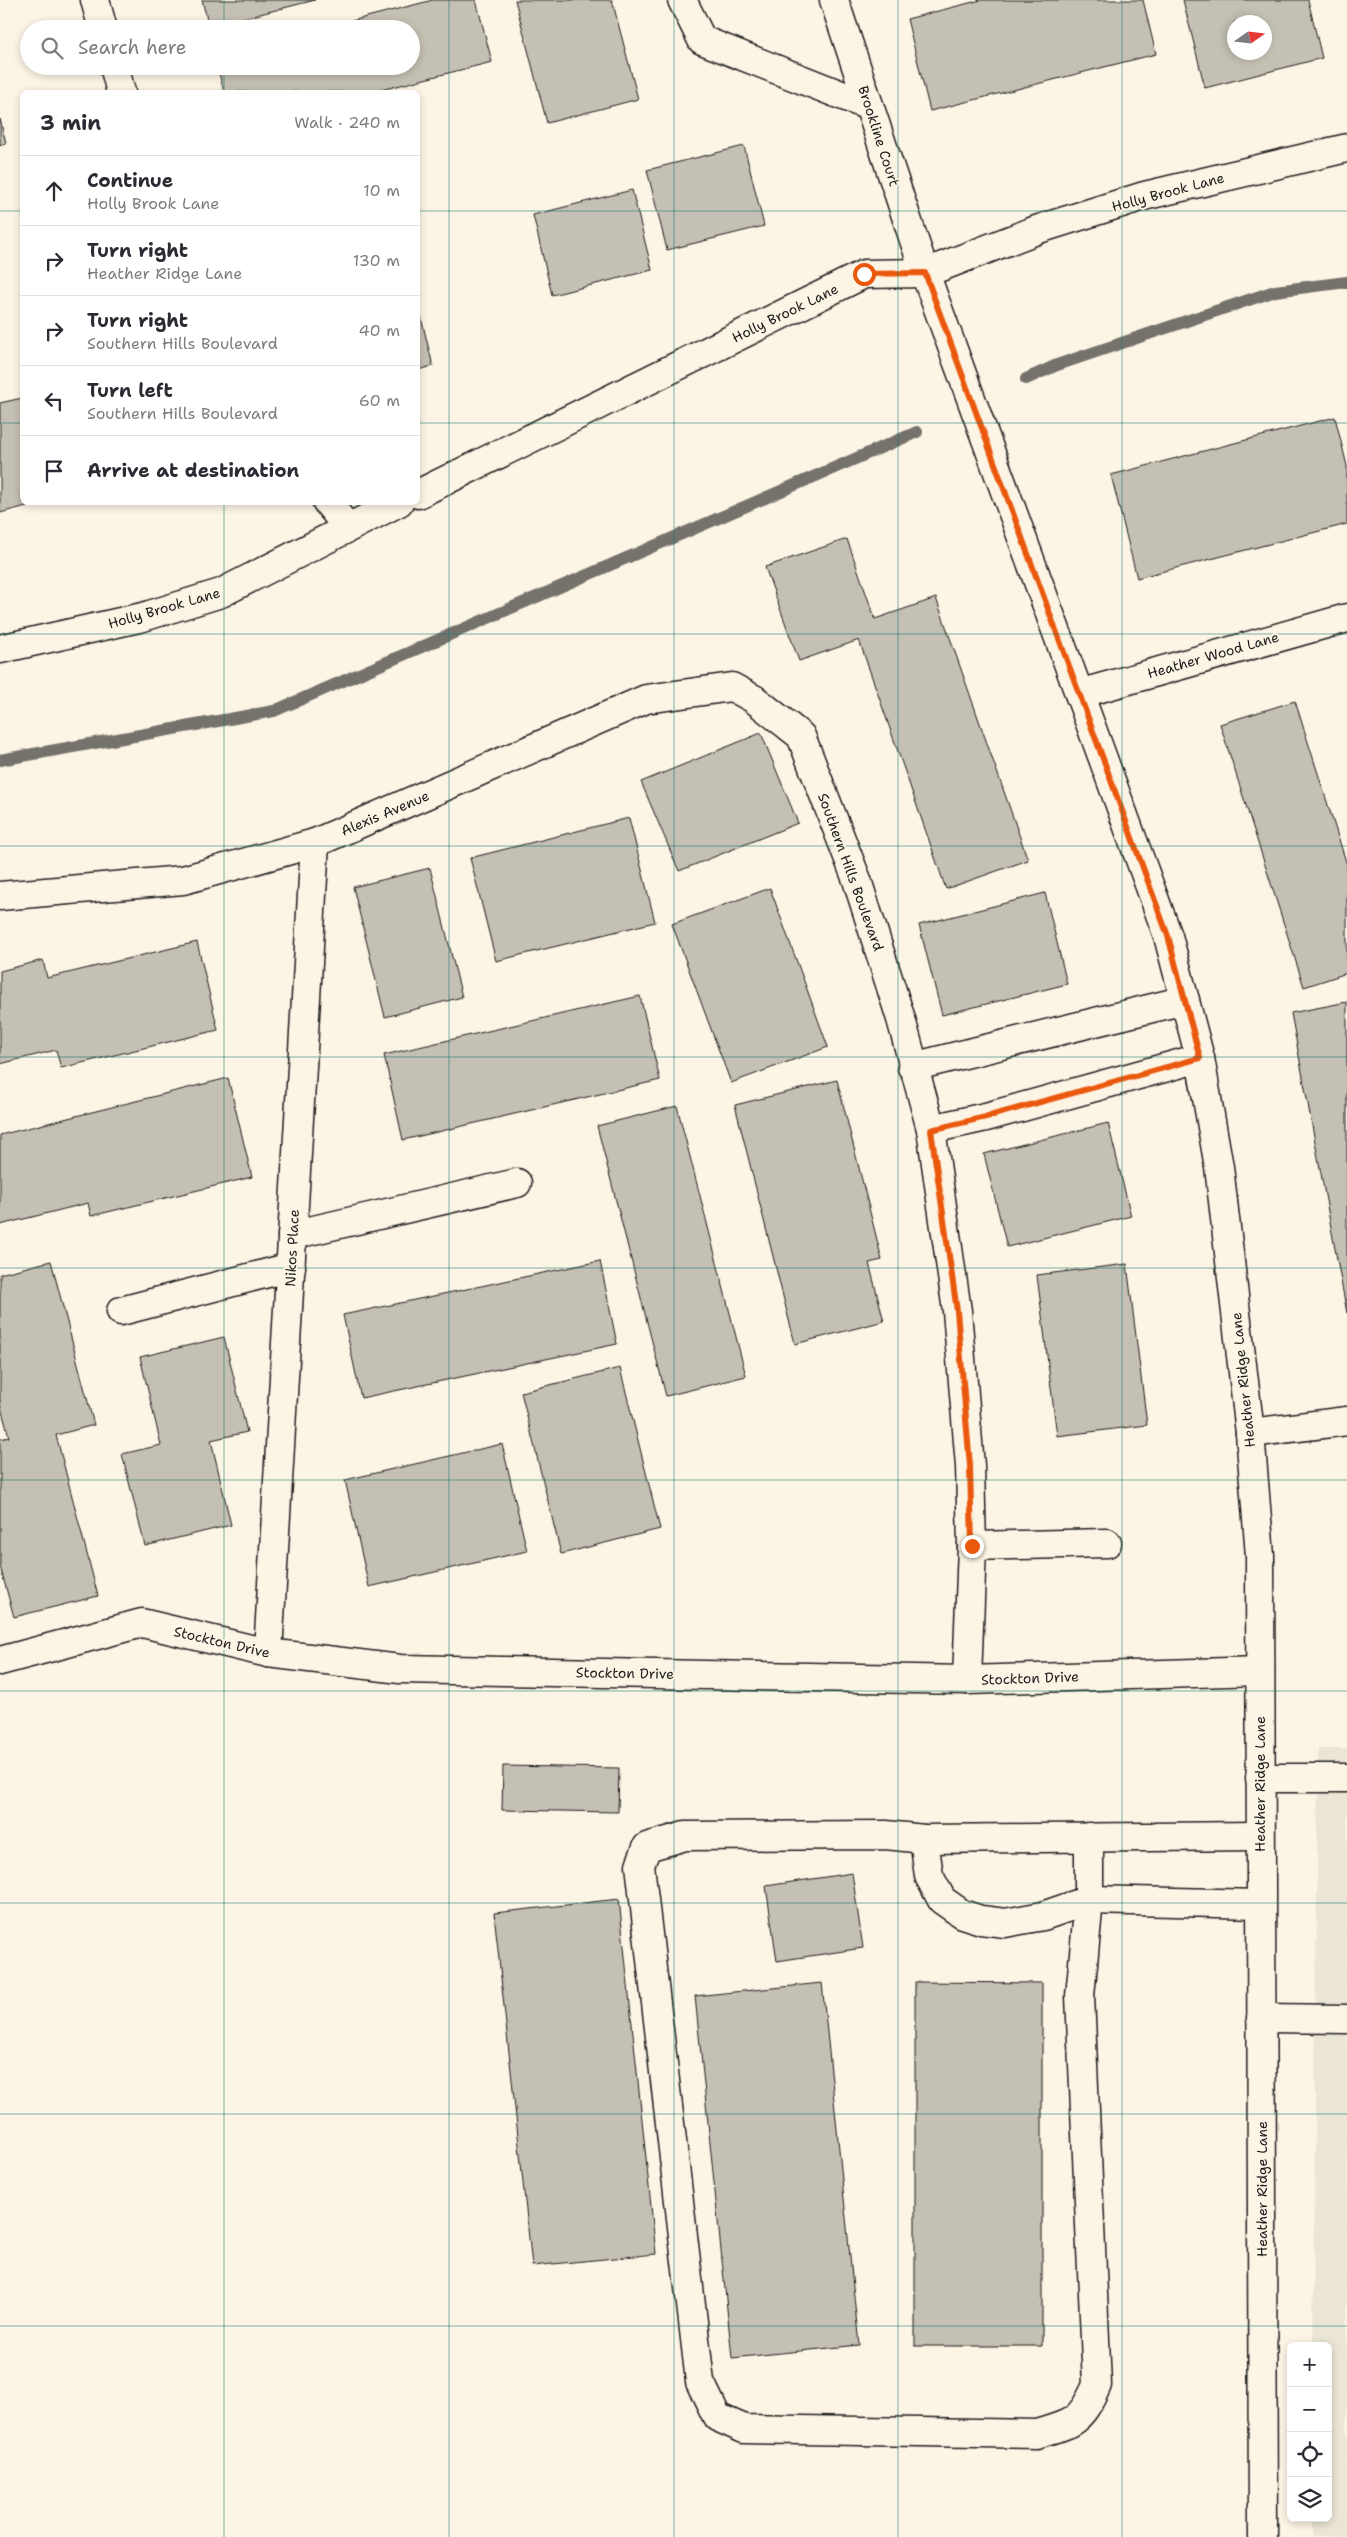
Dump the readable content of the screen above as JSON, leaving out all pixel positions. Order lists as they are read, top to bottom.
{
  "streets": {
    "street": [
      "Brookline Court",
      "Holly Brook Lane",
      "Heather Wood Lane",
      "Alexis Avenue",
      "Southern Hills Boulevard",
      "Nikos Place",
      "Heather Ridge Lane",
      "Stockton Drive"
    ]
  },
  "crossings": [
    ["Brookline Court", "Holly Brook Lane"],
    ["Brookline Court", "Heather Ridge Lane"],
    ["Holly Brook Lane", "Heather Ridge Lane"],
    ["Heather Wood Lane", "Heather Ridge Lane"],
    ["Alexis Avenue", "Southern Hills Boulevard"],
    ["Alexis Avenue", "Nikos Place"],
    ["Southern Hills Boulevard", "Stockton Drive"],
    ["Nikos Place", "Stockton Drive"],
    ["Heather Ridge Lane", "Stockton Drive"]
  ],
  "north": "right",
  "page": {
    "search": "Search here",
    "heading": ["3 min", "Walk · 240 m"],
    "list": [
      ["Continue", "Holly Brook Lane", "10 m"],
      ["Turn right", "Heather Ridge Lane", "130 m"],
      ["Turn right", "Southern Hills Boulevard", "40 m"],
      ["Turn left", "Southern Hills Boulevard", "60 m"],
      "Arrive at destination"
    ],
    "map_buttons": ["+", "−"]
  }
}
